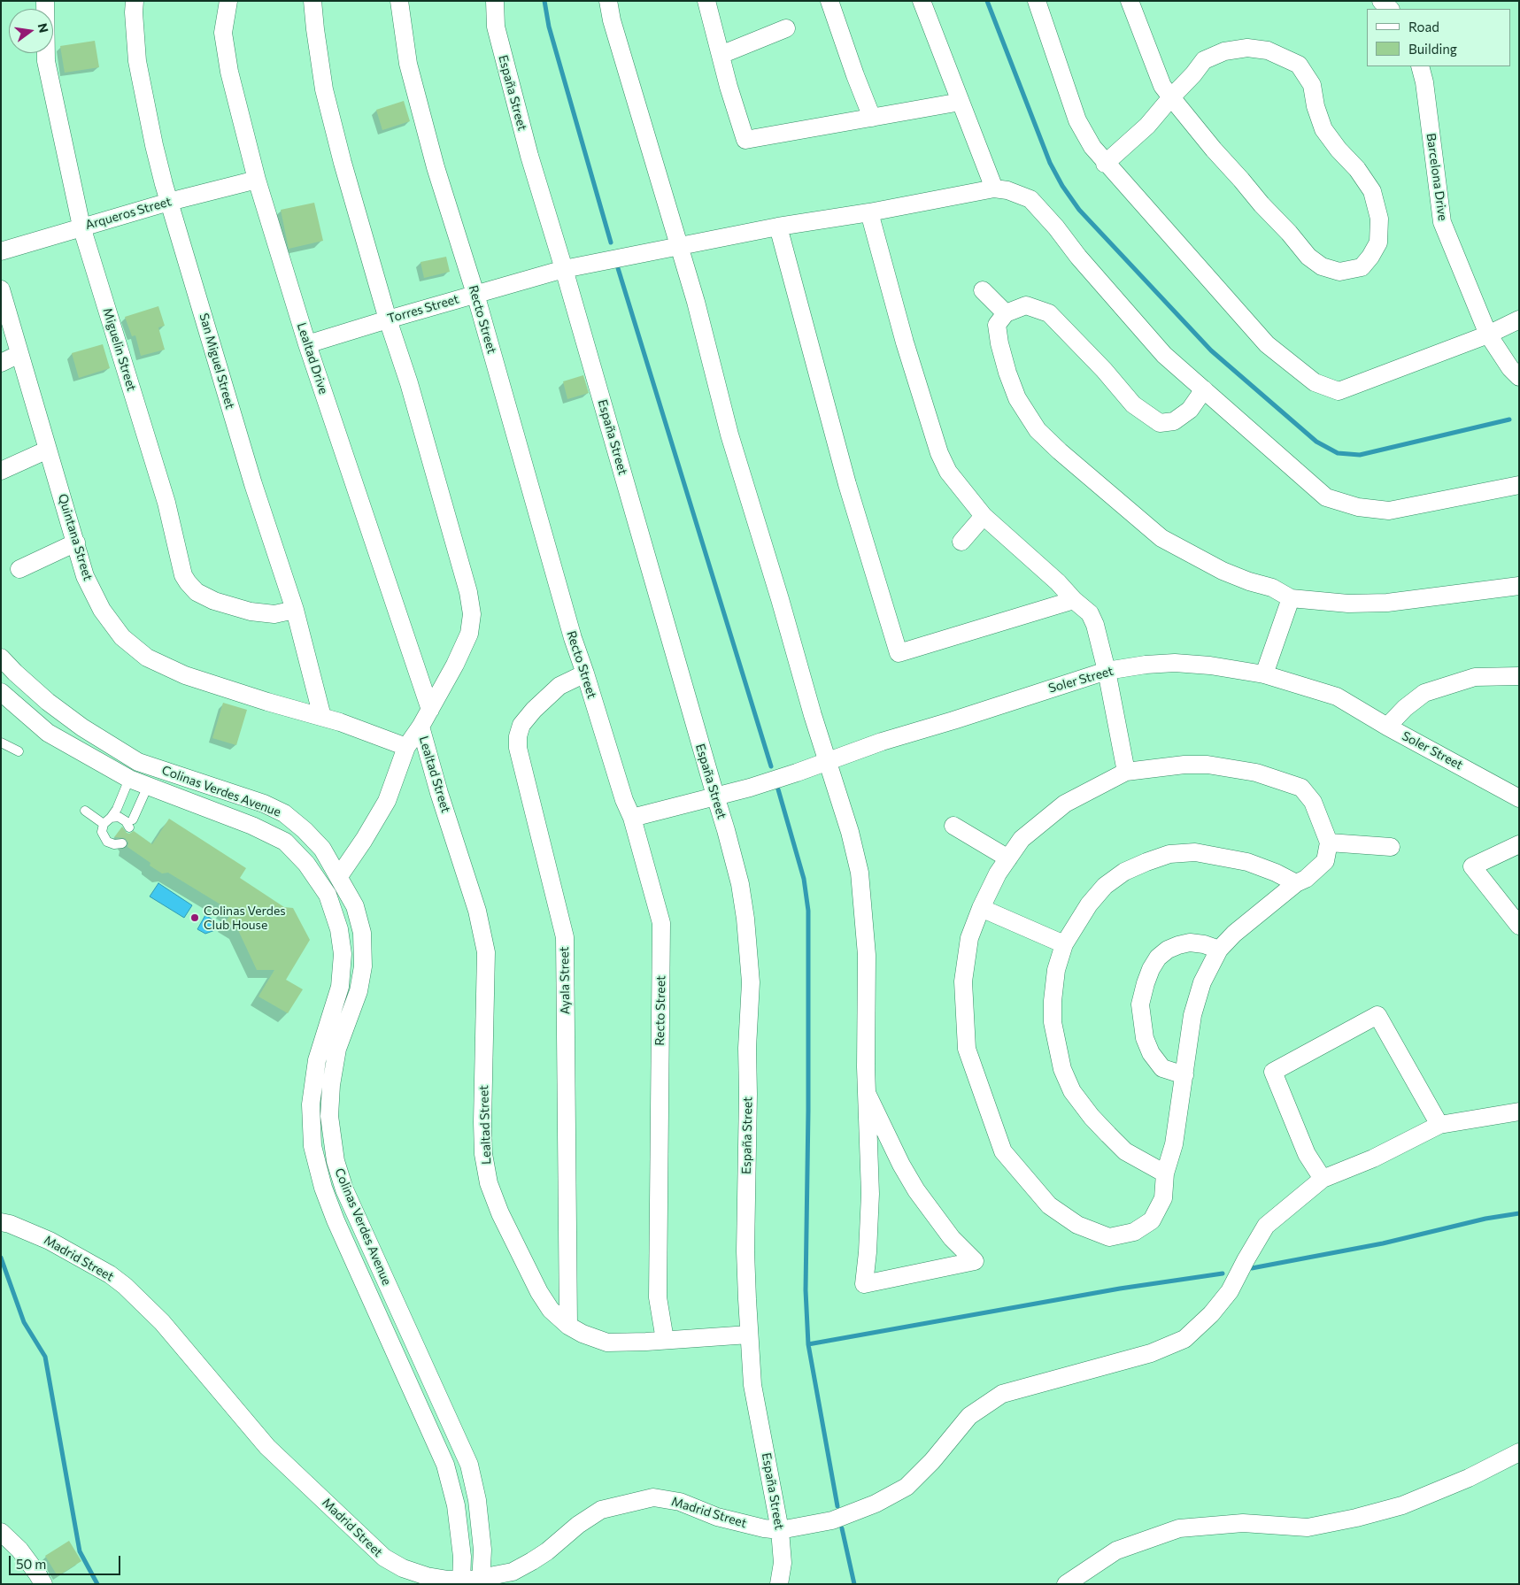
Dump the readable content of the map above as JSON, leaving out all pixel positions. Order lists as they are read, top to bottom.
{
  "streets": {
    "street": [
      "España Street",
      "Barcelona Drive",
      "Arqueros Street",
      "Torres Street",
      "Recto Street",
      "Miguelin Street",
      "Lealtad Drive",
      "San Miguel Street",
      "Quintana Street",
      "Soler Street",
      "Lealtad Street",
      "Colinas Verdes Avenue",
      "Ayala Street",
      "Madrid Street"
    ]
  },
  "crossings": [
    ["España Street", "Torres Street"],
    ["España Street", "Soler Street"],
    ["España Street", "Lealtad Street"],
    ["España Street", "Madrid Street"],
    ["Arqueros Street", "Miguelin Street"],
    ["Arqueros Street", "Lealtad Drive"],
    ["Arqueros Street", "San Miguel Street"],
    ["Torres Street", "Recto Street"],
    ["Torres Street", "Lealtad Drive"],
    ["Recto Street", "Soler Street"],
    ["Recto Street", "Lealtad Street"],
    ["Recto Street", "Ayala Street"],
    ["Miguelin Street", "San Miguel Street"],
    ["San Miguel Street", "Quintana Street"],
    ["Lealtad Street", "Ayala Street"],
    ["Colinas Verdes Avenue", "Madrid Street"]
  ],
  "places": ["Colinas Verdes Club House"],
  "legend": ["Road", "Building"],
  "scale_bar": "50 m",
  "north": "right"
}
